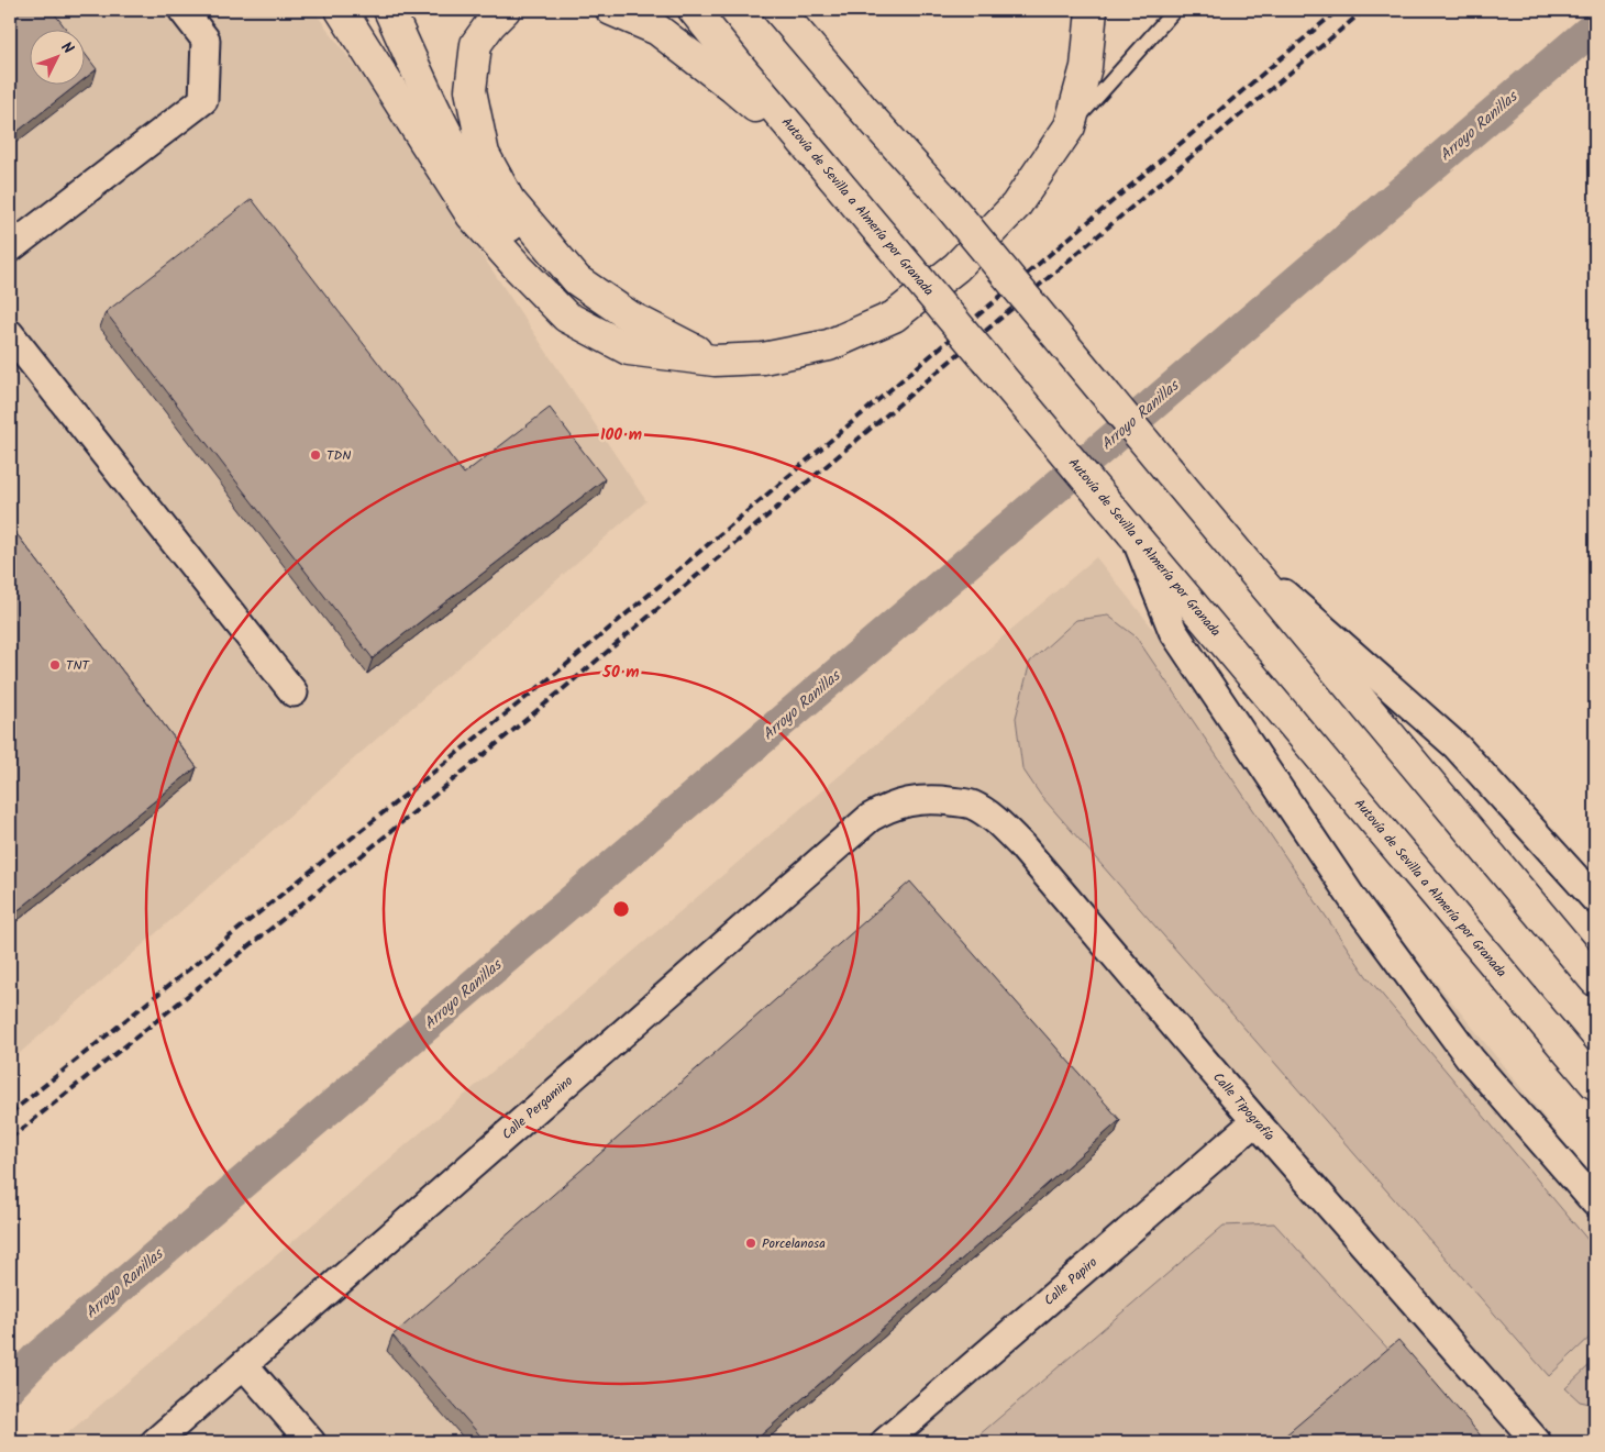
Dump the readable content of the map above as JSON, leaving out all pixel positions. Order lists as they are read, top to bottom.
{
  "streets": {
    "highway": ["Autovía de Sevilla a Almería por Granada"],
    "street": ["Calle Tipografía", "Calle Pergamino", "Calle Papiro"]
  },
  "crossings": [
    ["Calle Tipografía", "Calle Pergamino"],
    ["Calle Tipografía", "Calle Papiro"]
  ],
  "water": ["Arroyo Ranillas"],
  "places": ["TDN", "TNT", "Porcelanosa"],
  "north": "top right",
  "rings": ["100 m", "50 m"]
}
